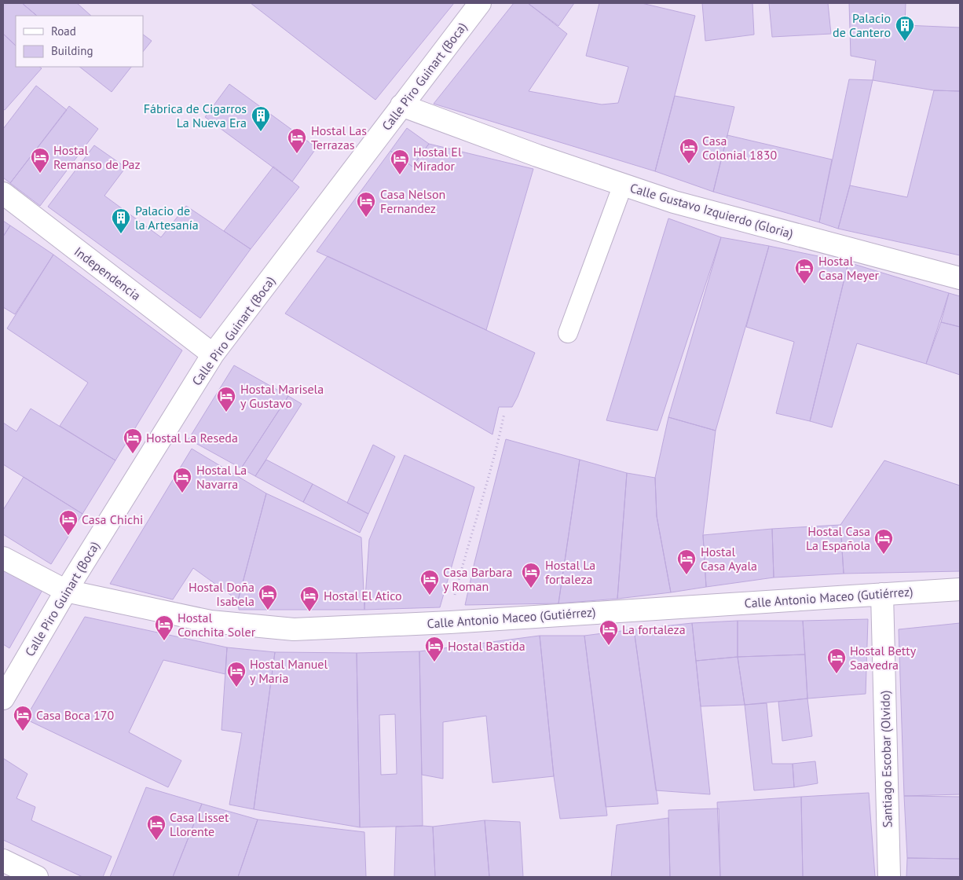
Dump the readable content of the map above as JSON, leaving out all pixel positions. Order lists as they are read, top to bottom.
{
  "streets": {
    "street": [
      "Calle Piro Guinart (Boca)",
      "Calle Gustavo Izquierdo (Gloria)",
      "Independencia",
      "Calle Antonio Maceo (Gutiérrez)",
      "Santiago Escobar (Olvido)"
    ]
  },
  "crossings": [
    ["Calle Piro Guinart (Boca)", "Calle Gustavo Izquierdo (Gloria)"],
    ["Calle Piro Guinart (Boca)", "Independencia"],
    ["Calle Piro Guinart (Boca)", "Calle Antonio Maceo (Gutiérrez)"],
    ["Calle Antonio Maceo (Gutiérrez)", "Santiago Escobar (Olvido)"]
  ],
  "places": {
    "building": ["Palacio de Cantero", "Fábrica de Cigarros La Nueva Era", "Palacio de la Artesanía"],
    "hotel": [
      "Hostal Las Terrazas",
      "Casa Colonial 1830",
      "Hostal Remanso de Paz",
      "Hostal El Mirador",
      "Casa Nelson Fernandez",
      "Hostal Casa Meyer",
      "Hostal Marisela y Gustavo",
      "Hostal La Reseda",
      "Hostal La Navarra",
      "Casa Chichi",
      "Hostal Casa La Española",
      "Hostal Casa Ayala",
      "Hostal La fortaleza",
      "Casa Barbara y Roman",
      "Hostal Doña Isabela",
      "Hostal El Atico",
      "Hostal Conchita Soler",
      "La fortaleza",
      "Hostal Bastida",
      "Hostal Betty Saavedra",
      "Hostal Manuel y Maria",
      "Casa Boca 170",
      "Casa Lisset Llorente"
    ]
  },
  "legend": ["Road", "Building"]
}
